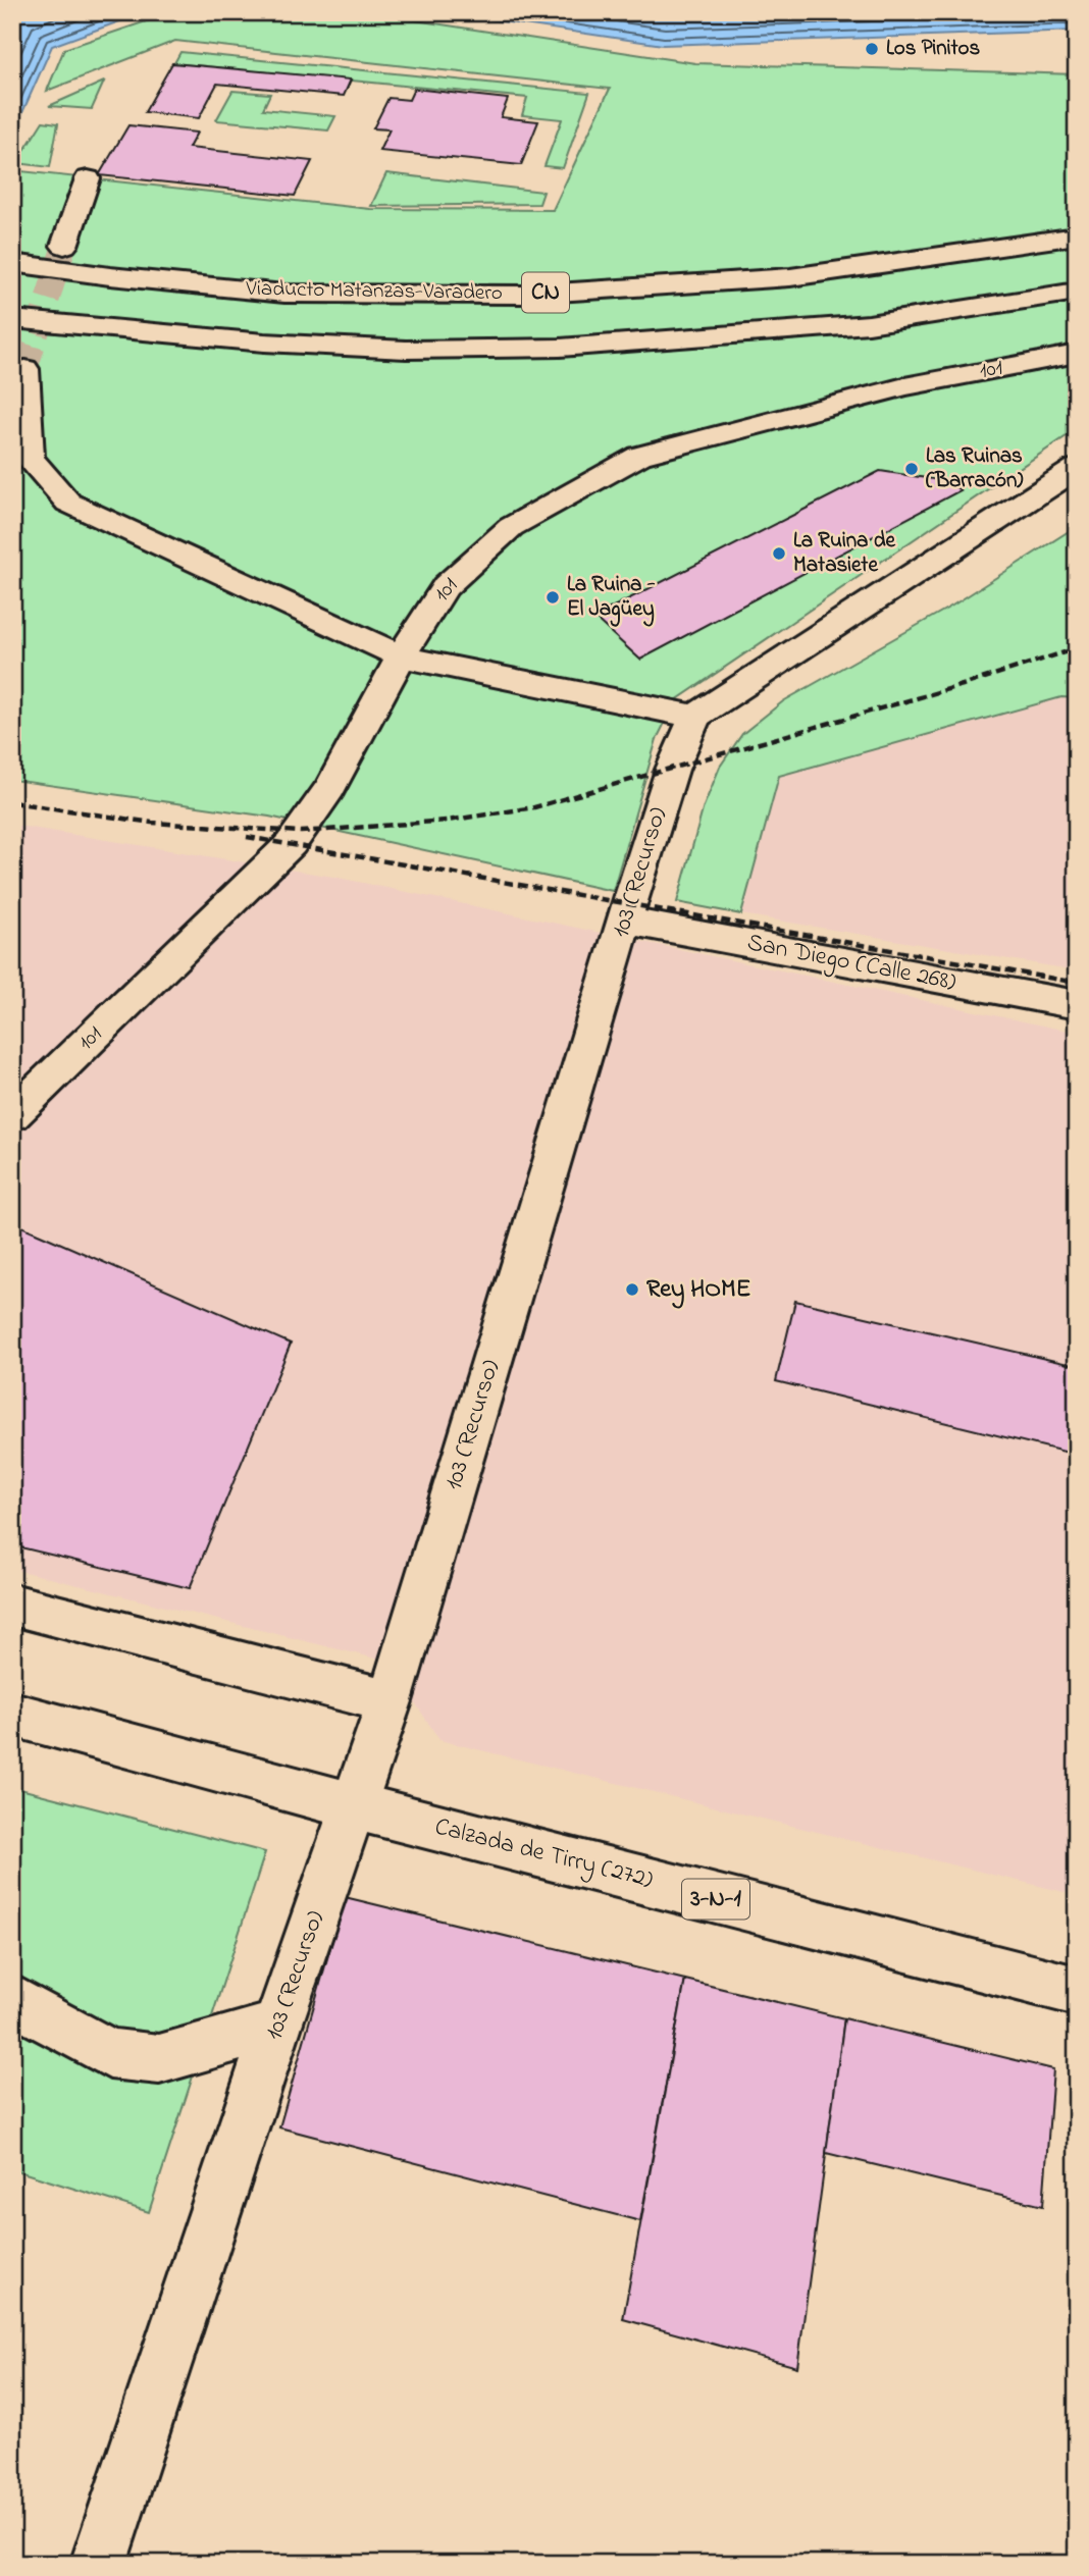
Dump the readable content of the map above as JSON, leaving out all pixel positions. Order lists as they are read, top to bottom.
{
  "streets": {
    "main road": [
      "Viaducto Matanzas-Varadero",
      "CN",
      "101",
      "103 (Recurso)",
      "San Diego (Calle 268)",
      "Calzada de Tirry (272)",
      "3-N-1"
    ]
  },
  "crossings": [
    ["103 (Recurso)", "San Diego (Calle 268)"],
    ["103 (Recurso)", "Calzada de Tirry (272)"]
  ],
  "places": [
    "Los Pinitos",
    "Las Ruinas (Barracón)",
    "La Ruina de Matasiete",
    "La Ruina - El Jagüey",
    "Rey HOME"
  ]
}
